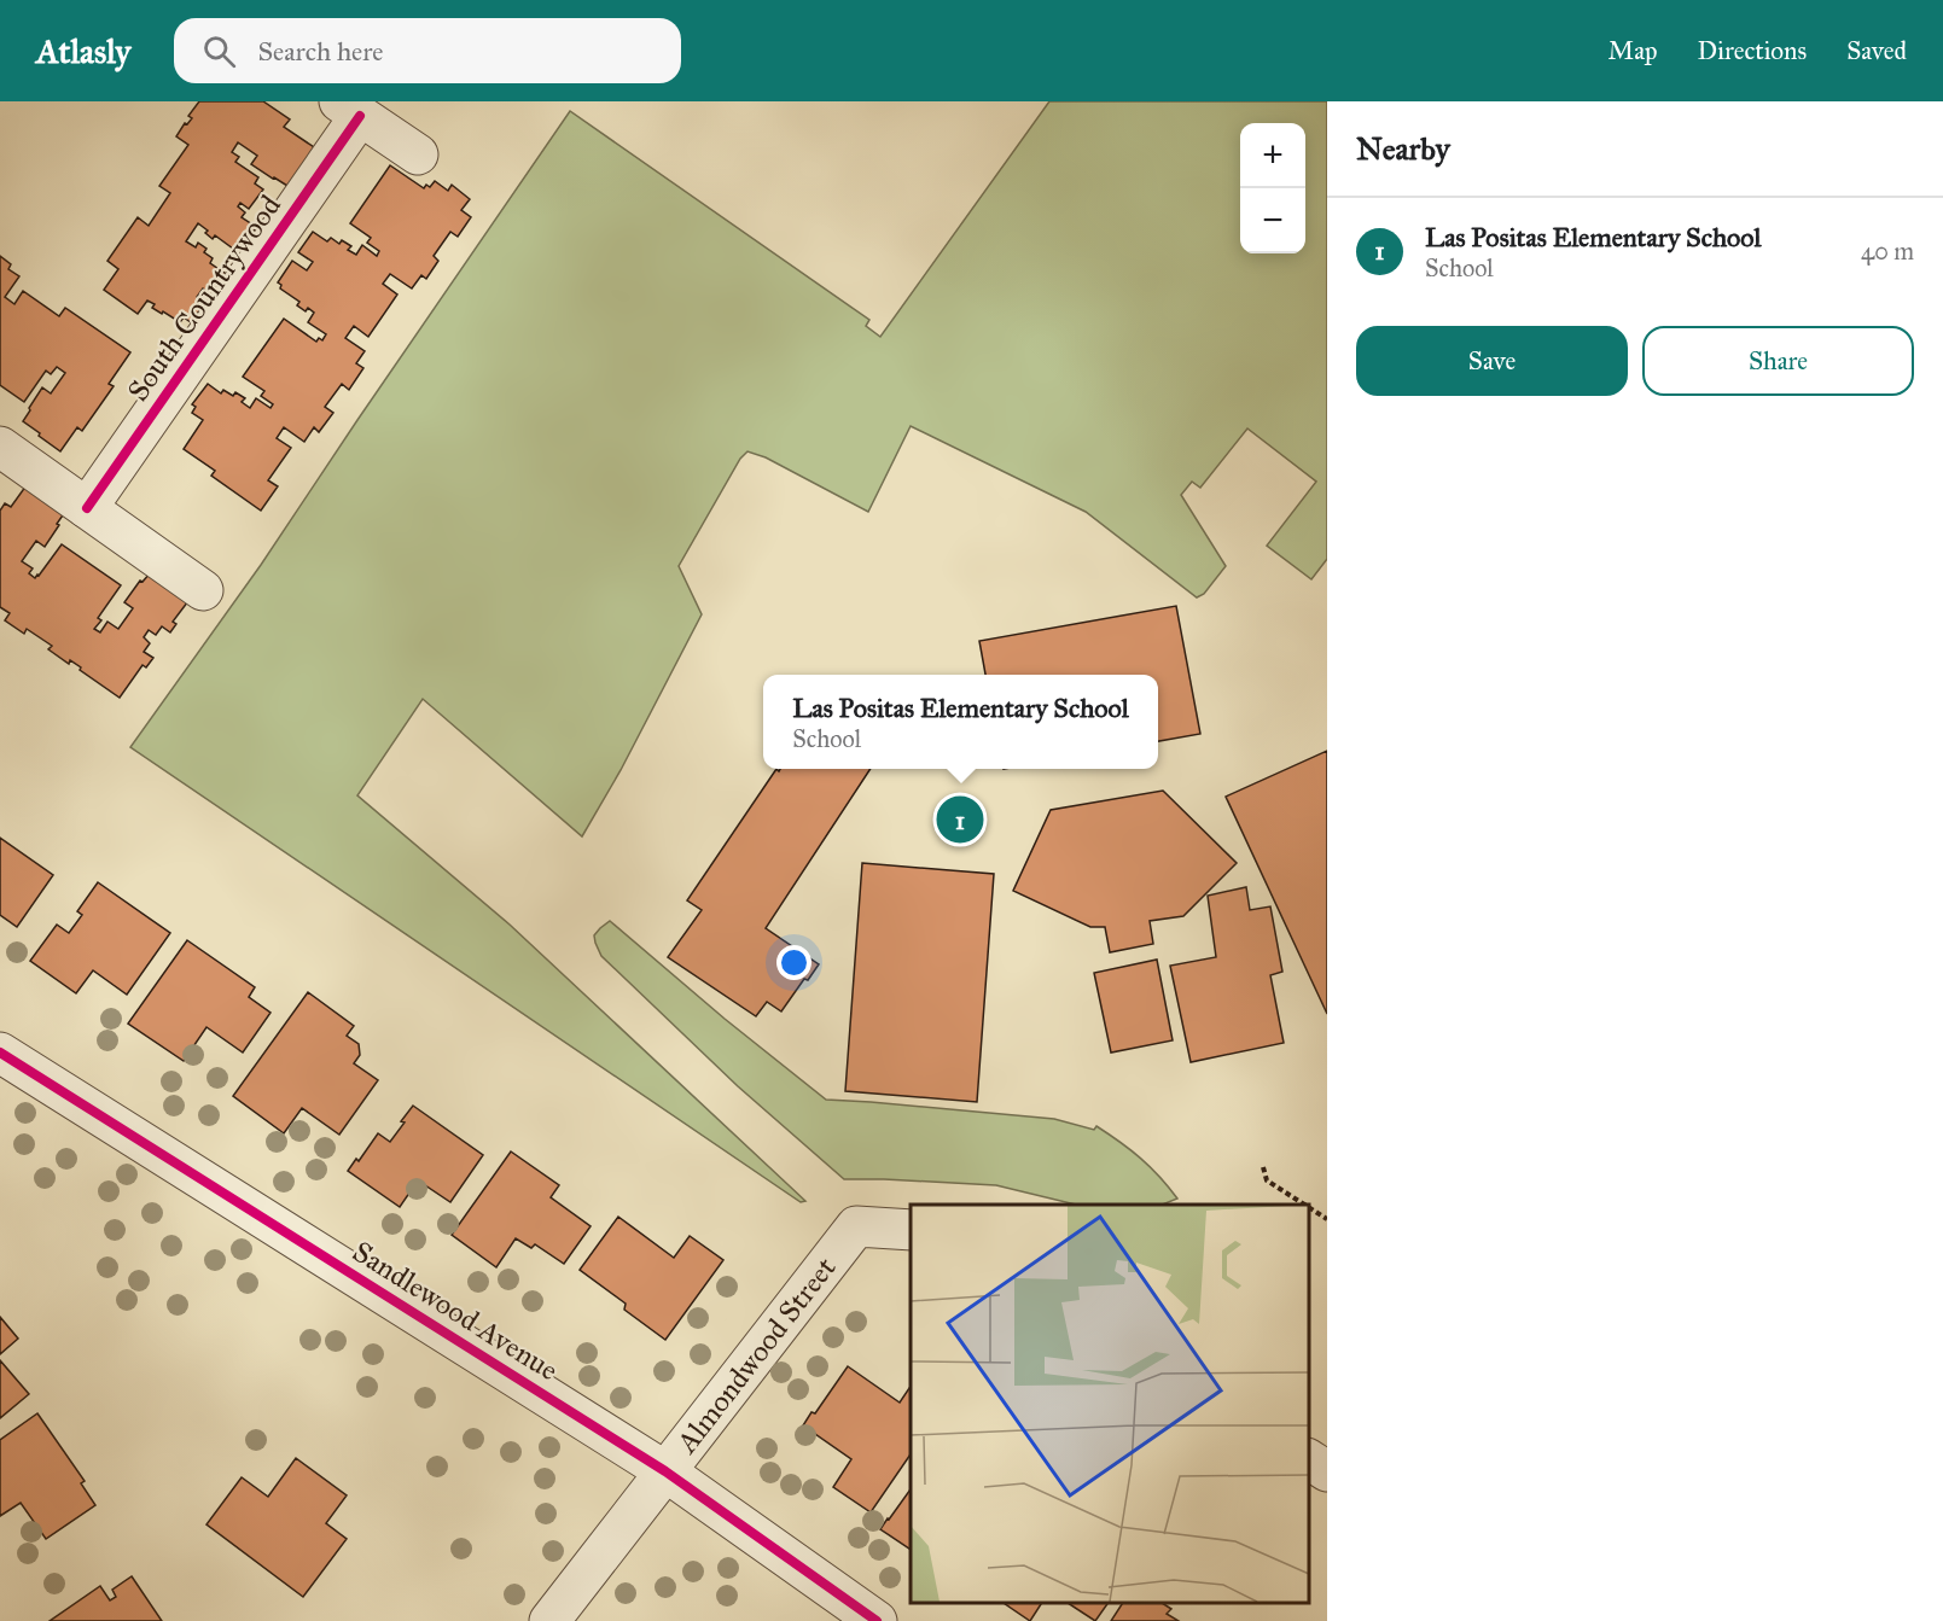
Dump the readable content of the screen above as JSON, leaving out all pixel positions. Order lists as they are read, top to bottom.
{
  "streets": {
    "street": ["South Countrywood", "Sandlewood Avenue", "Almondwood Street"]
  },
  "crossings": [
    ["Sandlewood Avenue", "Almondwood Street"]
  ],
  "page": {
    "header": "Atlasly",
    "search": "Search here",
    "nav": ["Map", "Directions", "Saved"],
    "heading": "Nearby",
    "map_buttons": ["+", "−"],
    "list": [
      {
        "mark": "1",
        "name": "Las Positas Elementary School",
        "note": "School",
        "value": "40 m"
      }
    ],
    "buttons": ["Save", "Share"],
    "popup": ["Las Positas Elementary School", "School"],
    "pins": "1"
  }
}
